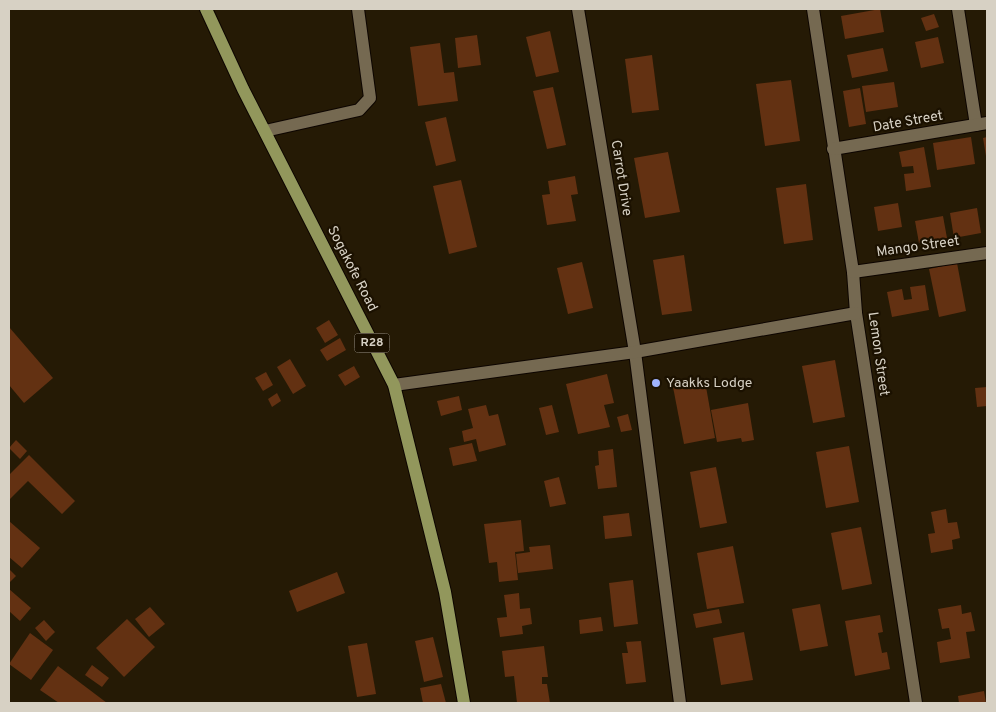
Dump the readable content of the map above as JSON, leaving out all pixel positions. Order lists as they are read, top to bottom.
{
  "streets": {
    "main road": ["Sogakofe Road", "R28"],
    "street": [
      "Date Street",
      "Carrot Drive",
      "Mango Street",
      "Lemon Street"
    ]
  },
  "crossings": [
    ["Date Street", "Lemon Street"],
    ["Mango Street", "Lemon Street"]
  ],
  "places": ["Yaakks Lodge"]
}
